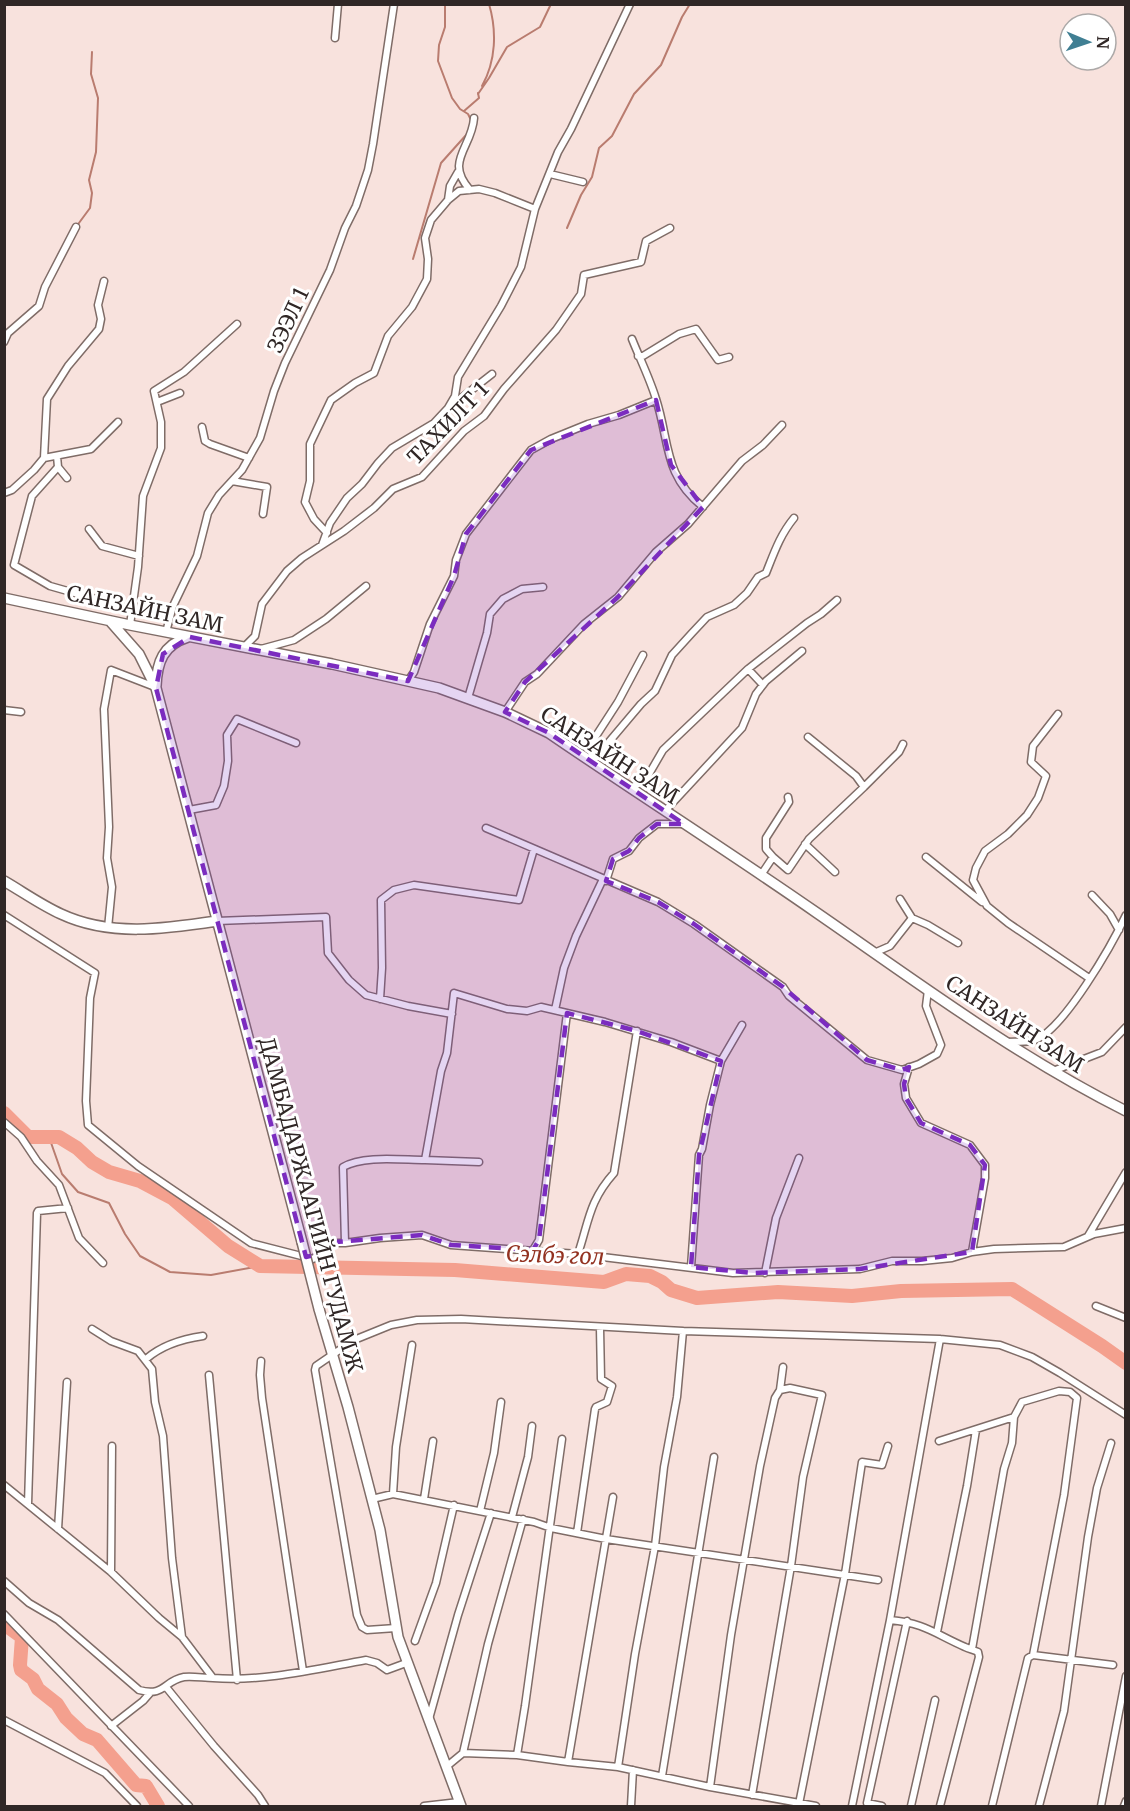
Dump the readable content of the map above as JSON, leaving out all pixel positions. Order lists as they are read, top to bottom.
{
  "streets": {
    "main road": ["САНЗАЙН ЗАМ", "ДАМБАДАРЖААГИЙН ГУДАМЖ"],
    "street": ["ЗЭЭЛ 1", "ТАХИЛТ 1"]
  },
  "crossings": [
    ["ЗЭЭЛ 1", "САНЗАЙН ЗАМ"],
    ["ТАХИЛТ 1", "САНЗАЙН ЗАМ"],
    ["САНЗАЙН ЗАМ", "ДАМБАДАРЖААГИЙН ГУДАМЖ"]
  ],
  "water": ["Сэлбэ гол"],
  "north": "right"
}
